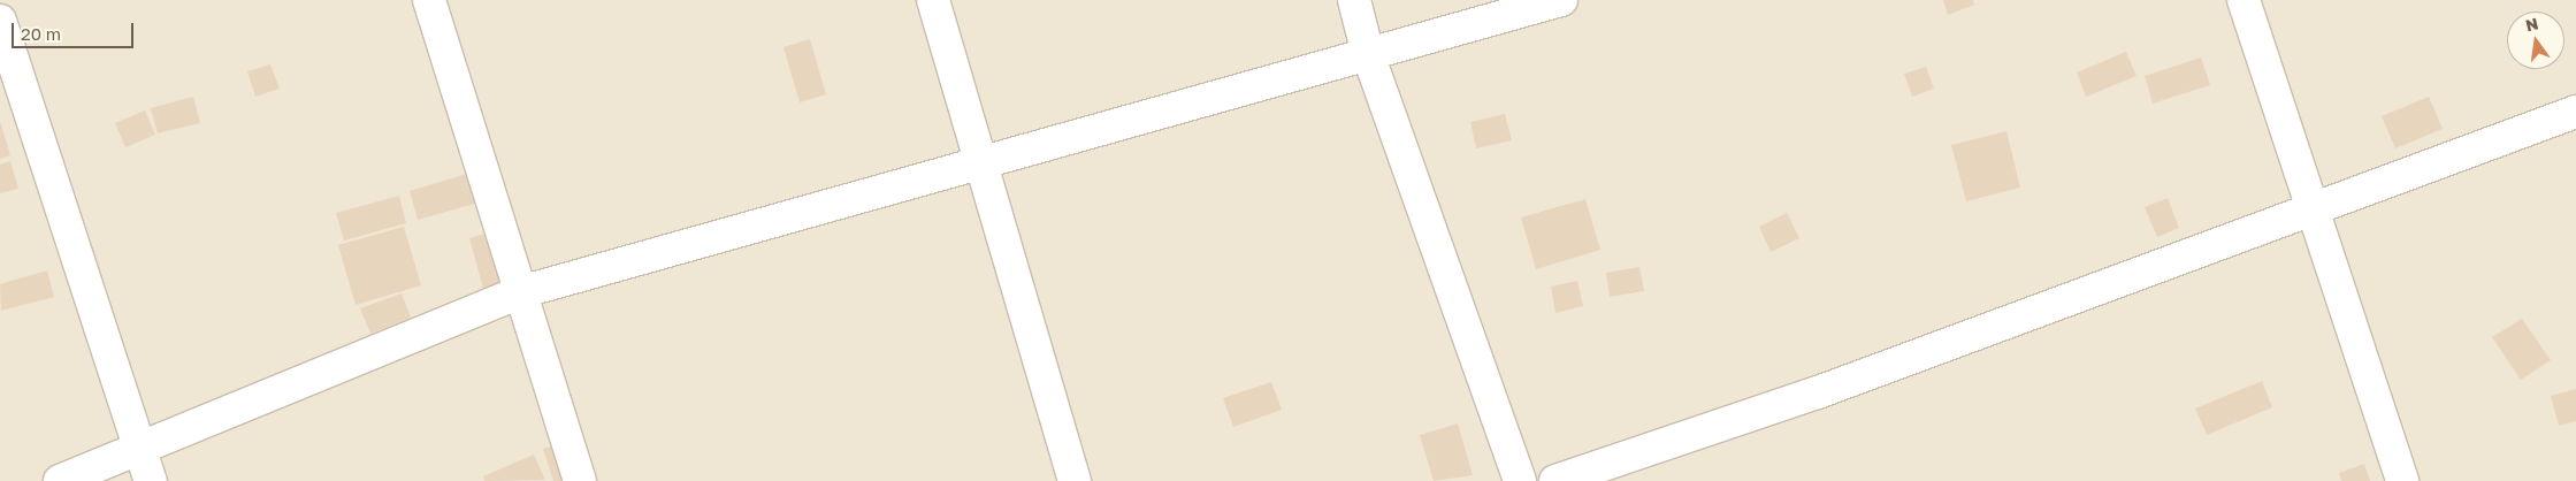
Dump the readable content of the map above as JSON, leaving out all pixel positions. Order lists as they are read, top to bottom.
{
  "scale_bar": "20 m",
  "north": "top"
}
